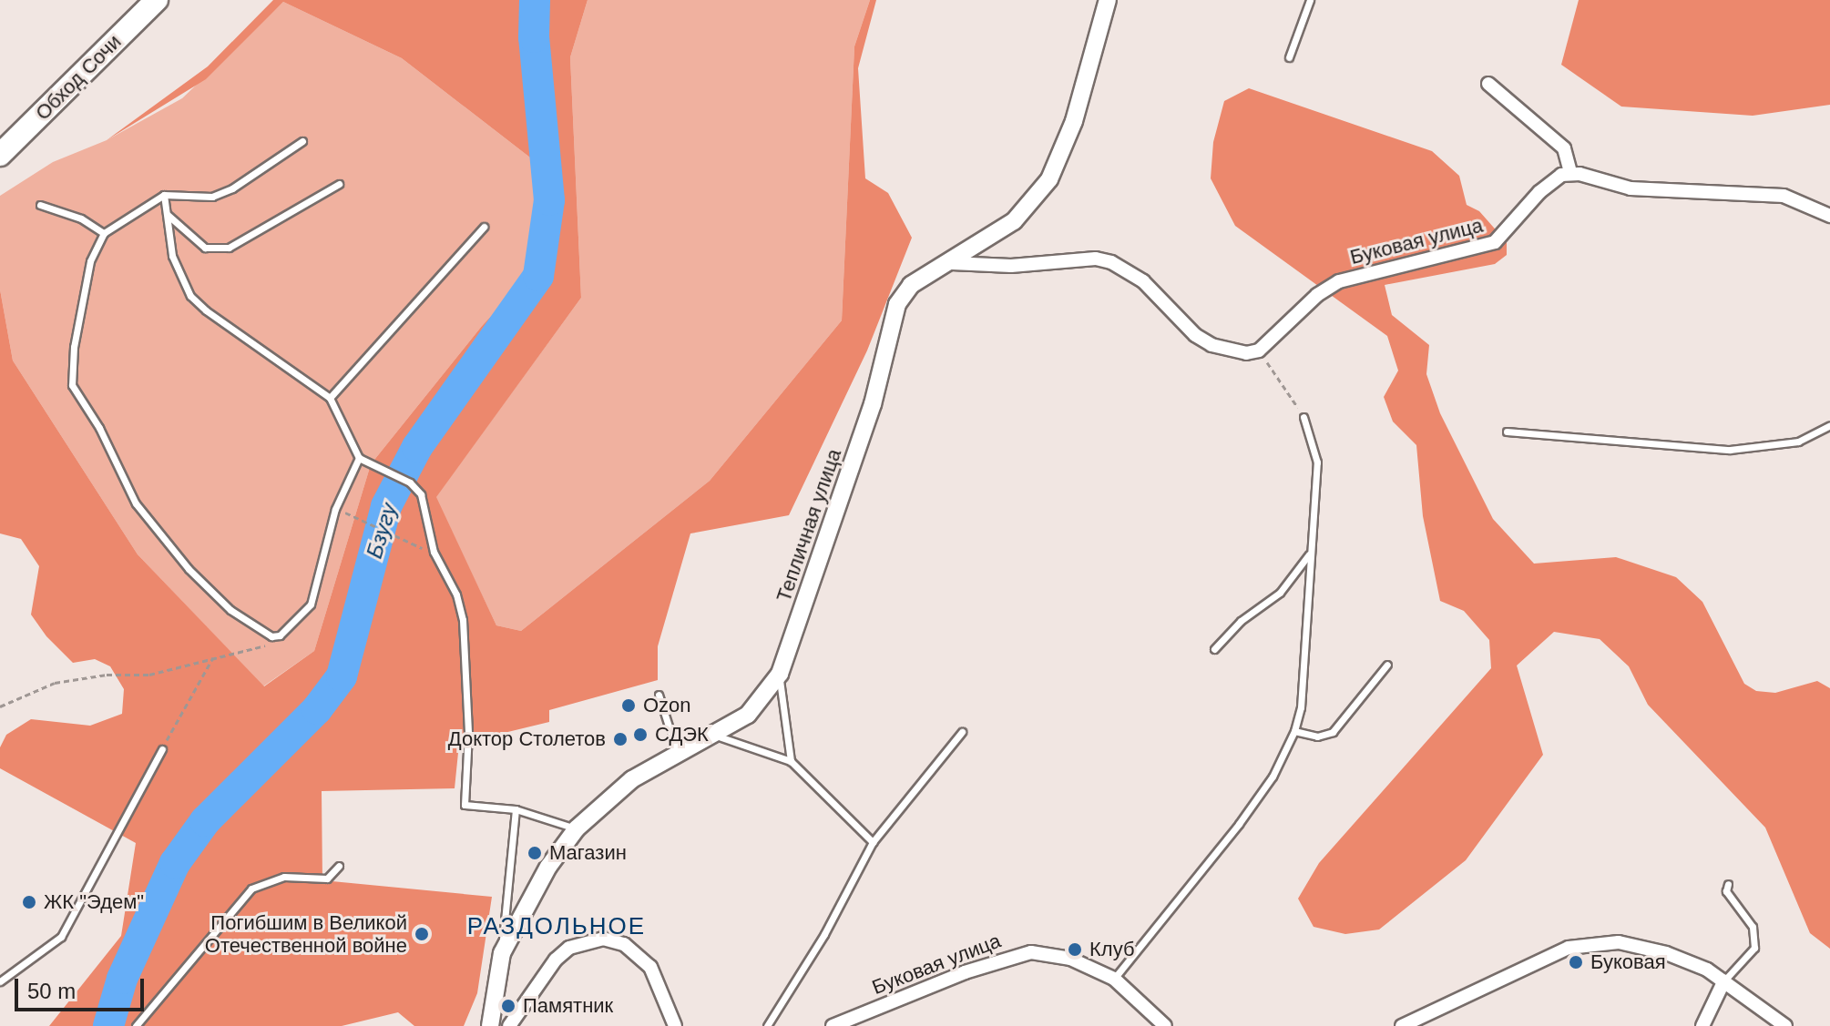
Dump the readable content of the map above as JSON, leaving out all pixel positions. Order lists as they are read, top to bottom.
{
  "streets": {
    "highway": ["Обход Сочи"],
    "street": ["Буковая улица", "Тепличная улица"]
  },
  "districts": ["РАЗДОЛЬНОЕ"],
  "water": ["Бзугу"],
  "places": [
    "Ozon",
    "СДЭК",
    "Доктор Столетов",
    "Магазин",
    "ЖК \"Эдем\"",
    "Погибшим в Великой Отечественной войне",
    "Клуб",
    "Буковая",
    "Памятник"
  ],
  "scale_bar": "50 m"
}
